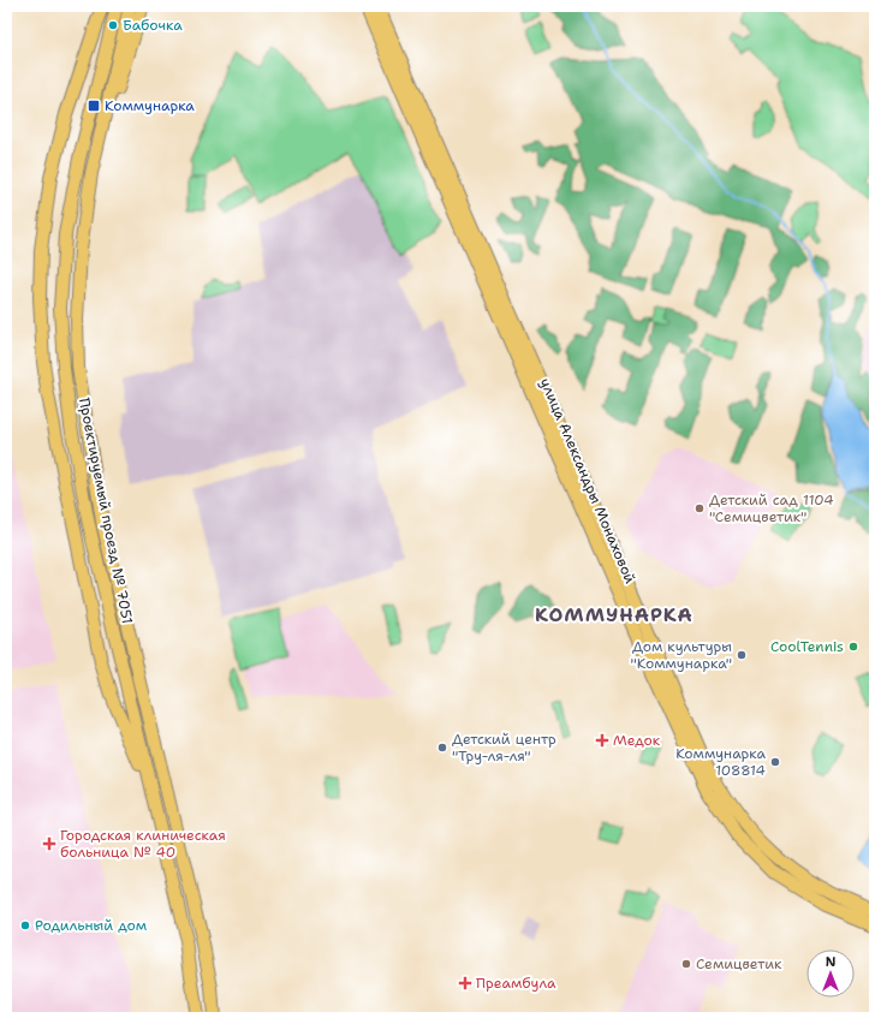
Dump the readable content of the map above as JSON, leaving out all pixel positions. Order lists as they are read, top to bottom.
{
  "streets": {
    "main road": ["улица Александры Монаховой", "Проектируемый проезд № 7051"]
  },
  "districts": ["КОММУНАРКА"],
  "places": {
    "other": [
      "Бабочка",
      "Детский сад 1104 \"Семицветик\"",
      "CoolTennis",
      "Дом культуры \"Коммунарка\"",
      "Детский центр \"Тру-ля-ля\"",
      "Коммунарка 108814",
      "Родильный дом",
      "Семицветик"
    ],
    "transit": ["Коммунарка"],
    "health": ["Медок", "Городская клиническая больница № 40", "Преамбула"]
  },
  "north": "top"
}
